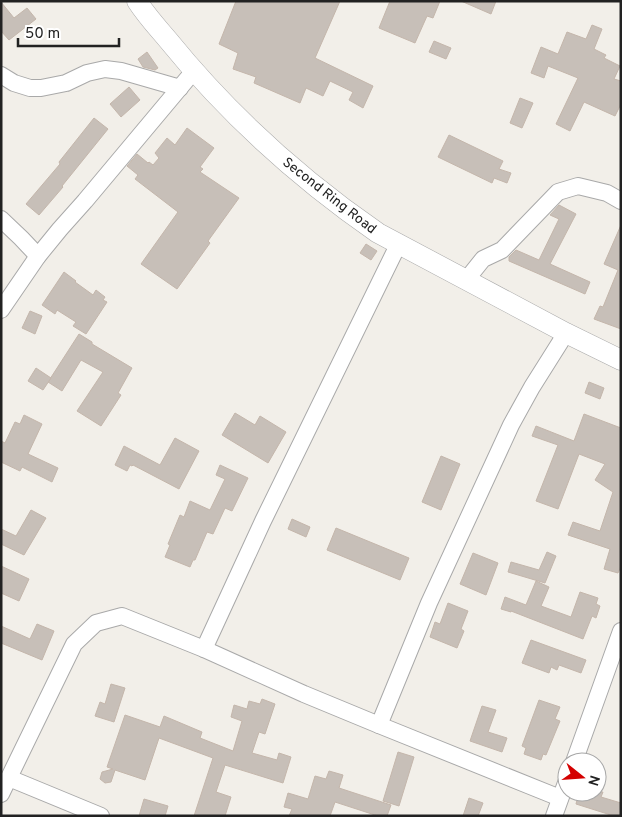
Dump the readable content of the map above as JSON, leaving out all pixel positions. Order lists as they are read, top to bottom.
{
  "streets": {
    "street": ["Second Ring Road"]
  },
  "scale_bar": "50 m",
  "north": "right"
}
